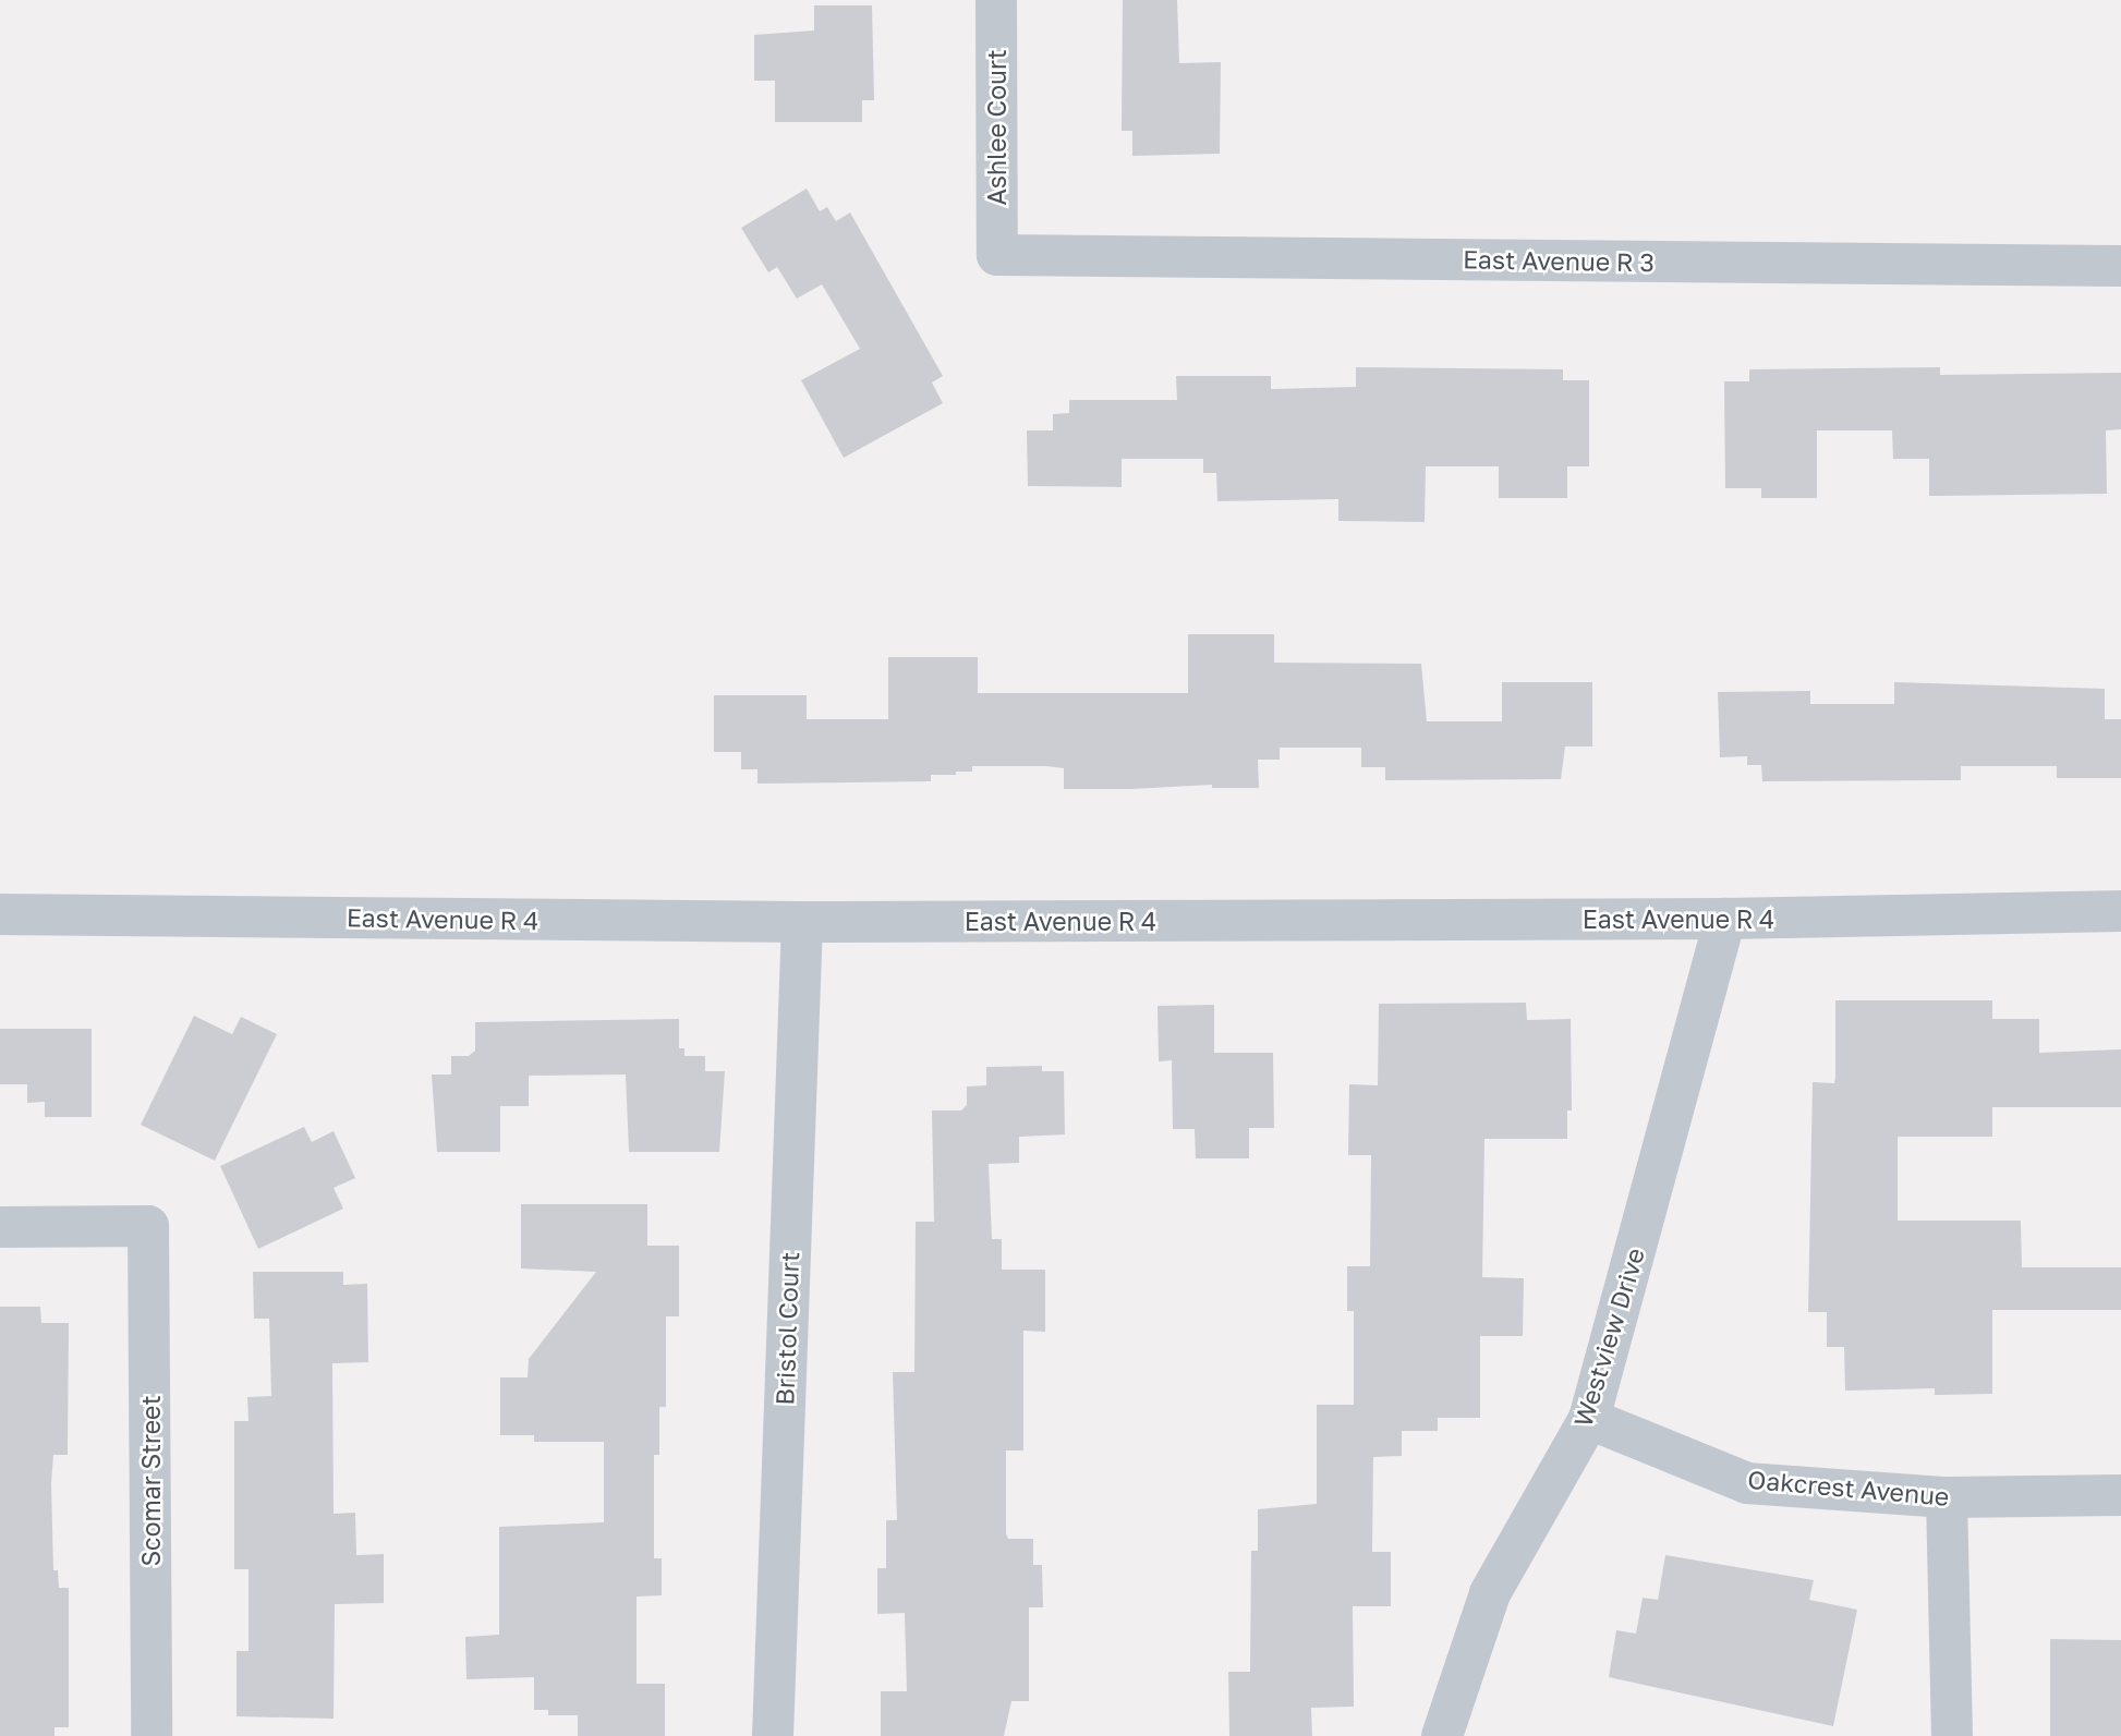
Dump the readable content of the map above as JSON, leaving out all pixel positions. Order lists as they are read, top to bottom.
{
  "streets": {
    "street": [
      "Ashlee Court",
      "East Avenue R 3",
      "East Avenue R 4",
      "Bristol Court",
      "Westview Drive",
      "Scomar Street",
      "Oakcrest Avenue"
    ]
  },
  "crossings": [
    ["Ashlee Court", "East Avenue R 3"],
    ["East Avenue R 4", "Bristol Court"],
    ["East Avenue R 4", "Westview Drive"],
    ["Westview Drive", "Oakcrest Avenue"]
  ]
}
